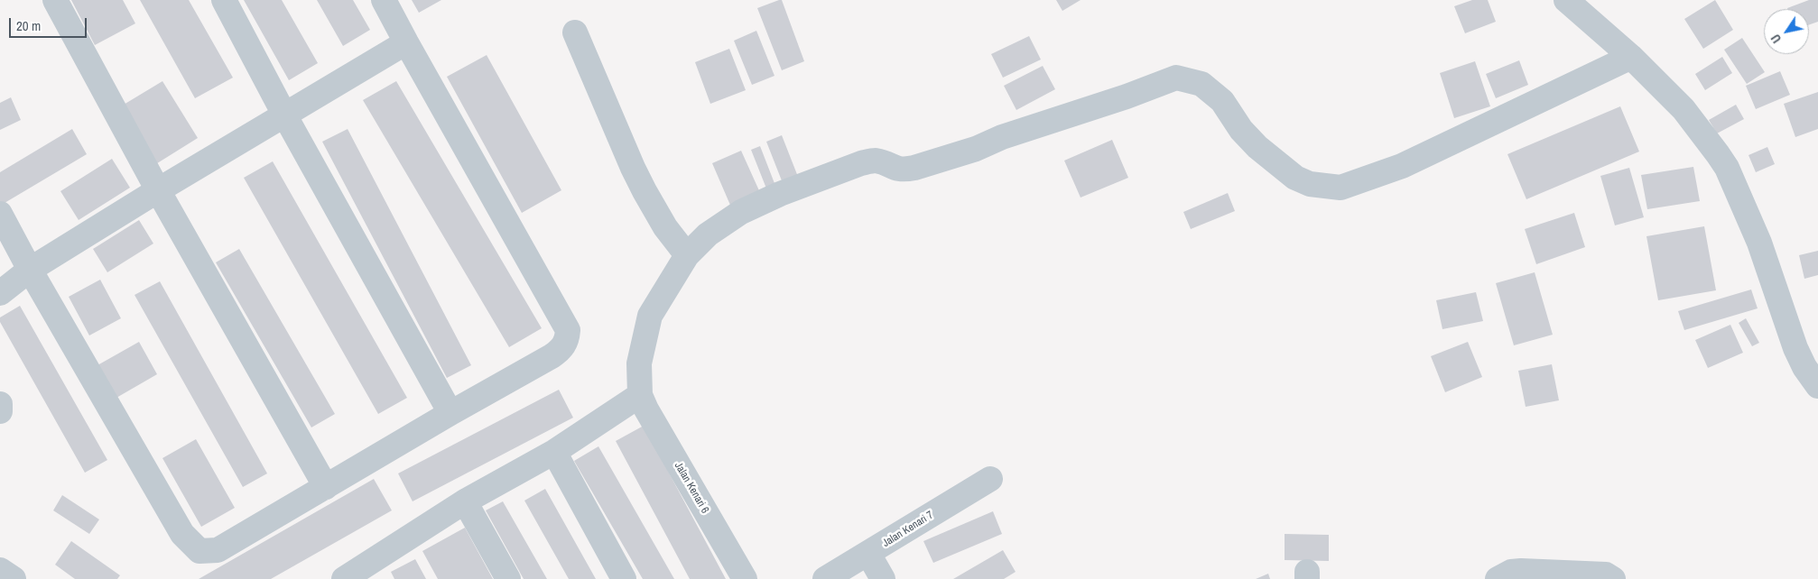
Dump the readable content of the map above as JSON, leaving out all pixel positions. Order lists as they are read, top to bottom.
{
  "streets": {
    "street": ["Jalan Kenari 6", "Jalan Kenari 7"]
  },
  "scale_bar": "20 m",
  "north": "bottom left"
}
